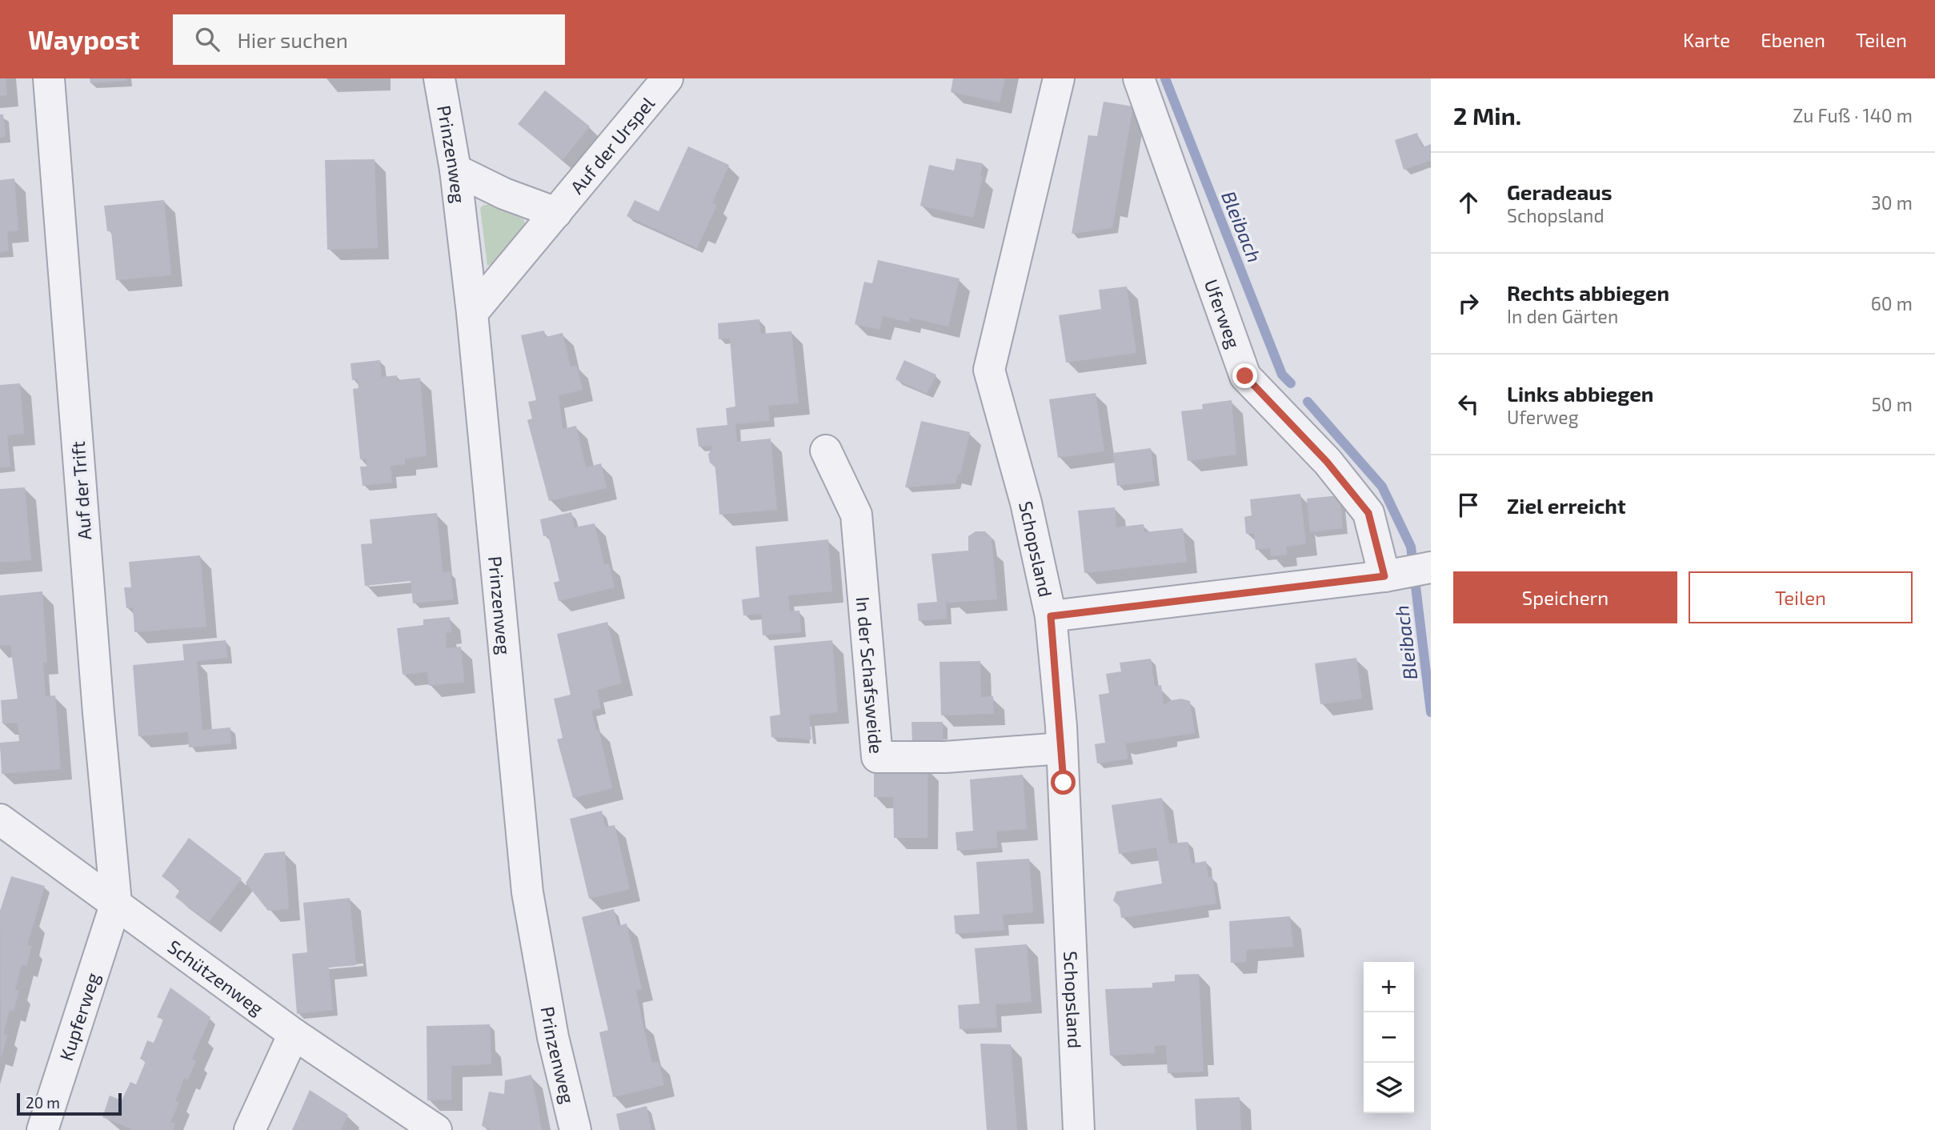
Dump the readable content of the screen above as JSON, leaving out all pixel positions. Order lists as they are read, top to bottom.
{
  "streets": {
    "street": [
      "Auf der Urspel",
      "Prinzenweg",
      "Uferweg",
      "Auf der Trift",
      "Schopsland",
      "In der Schafsweide",
      "Schützenweg",
      "Kupferweg"
    ]
  },
  "crossings": [
    ["Auf der Urspel", "Prinzenweg"],
    ["Auf der Trift", "Schützenweg"],
    ["Auf der Trift", "Kupferweg"],
    ["Schopsland", "In der Schafsweide"],
    ["Schützenweg", "Kupferweg"]
  ],
  "water": ["Bleibach"],
  "scale_bar": "20 m",
  "page": {
    "header": "Waypost",
    "search": "Hier suchen",
    "nav": ["Karte", "Ebenen", "Teilen"],
    "heading": ["2 Min.", "Zu Fuß · 140 m"],
    "list": [
      ["Geradeaus", "Schopsland", "30 m"],
      ["Rechts abbiegen", "In den Gärten", "60 m"],
      ["Links abbiegen", "Uferweg", "50 m"],
      "Ziel erreicht"
    ],
    "buttons": ["Speichern", "Teilen"],
    "map_buttons": ["+", "−"],
    "scale": "20 m"
  }
}
